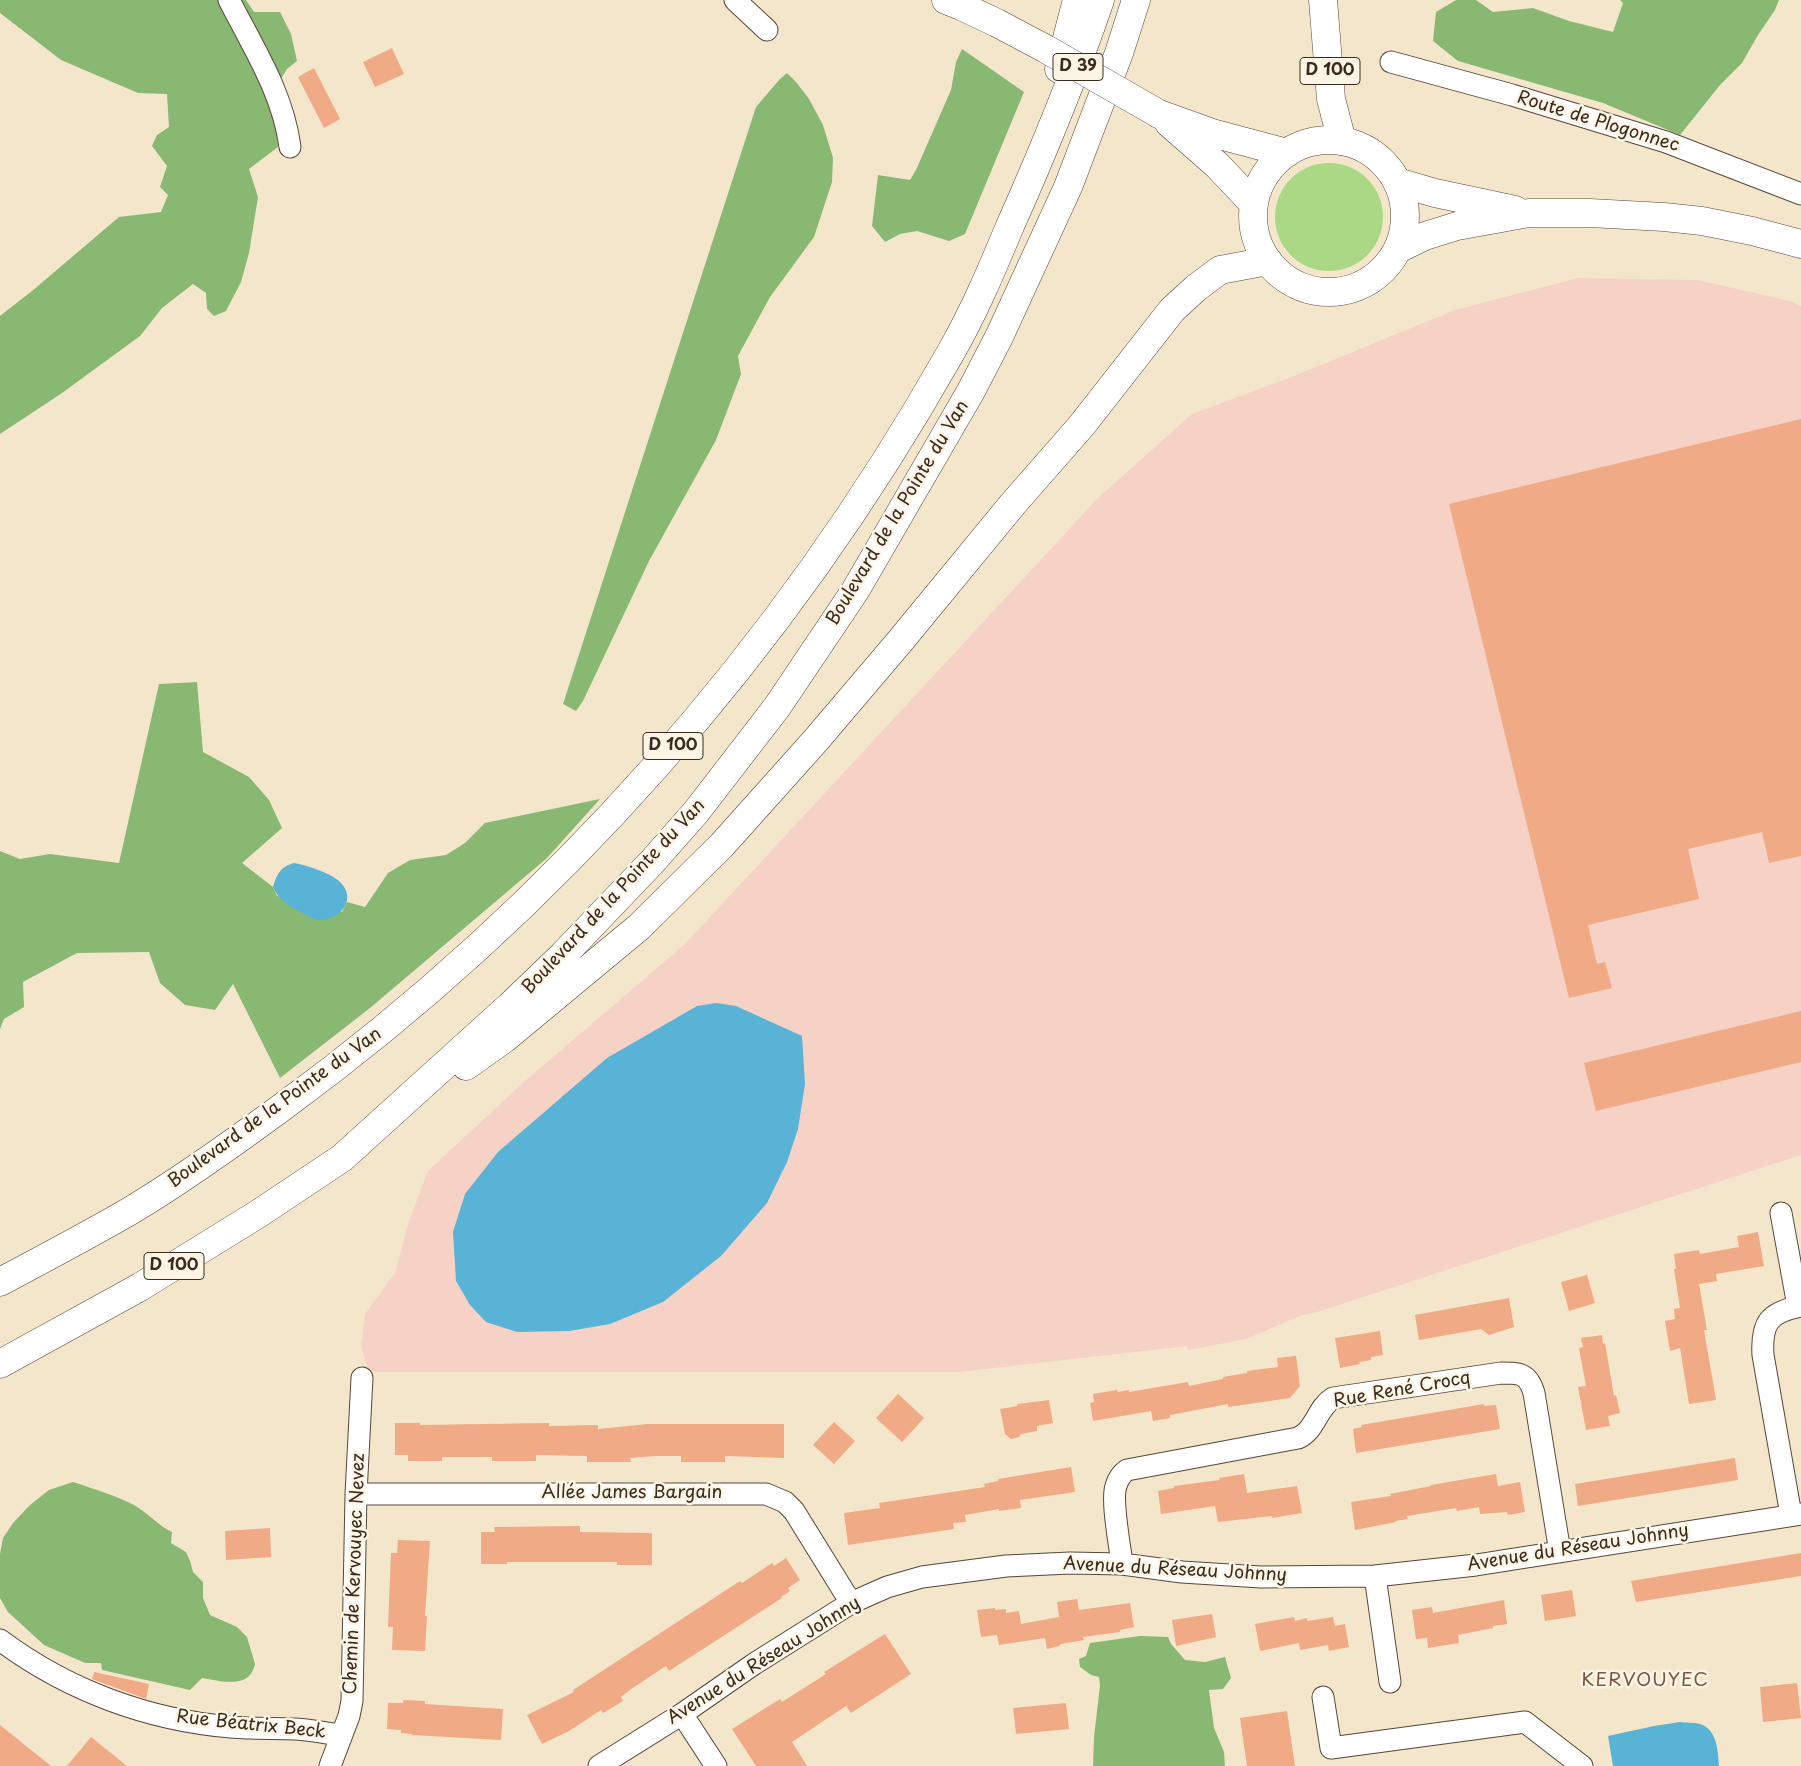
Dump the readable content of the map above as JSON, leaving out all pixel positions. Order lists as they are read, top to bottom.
{
  "streets": {
    "main road": ["D 39", "D 100", "Boulevard de la Pointe du Van"],
    "street": [
      "Route de Plogonnec",
      "Rue René Crocq",
      "Allée James Bargain",
      "Avenue du Réseau Johnny",
      "Chemin de Kervouyec Nevez",
      "Rue Béatrix Beck"
    ]
  },
  "crossings": [
    ["D 39", "D 100"],
    ["D 100", "Boulevard de la Pointe du Van"],
    ["Rue René Crocq", "Avenue du Réseau Johnny"],
    ["Allée James Bargain", "Avenue du Réseau Johnny"],
    ["Allée James Bargain", "Chemin de Kervouyec Nevez"],
    ["Chemin de Kervouyec Nevez", "Rue Béatrix Beck"]
  ],
  "districts": ["KERVOUYEC"]
}
